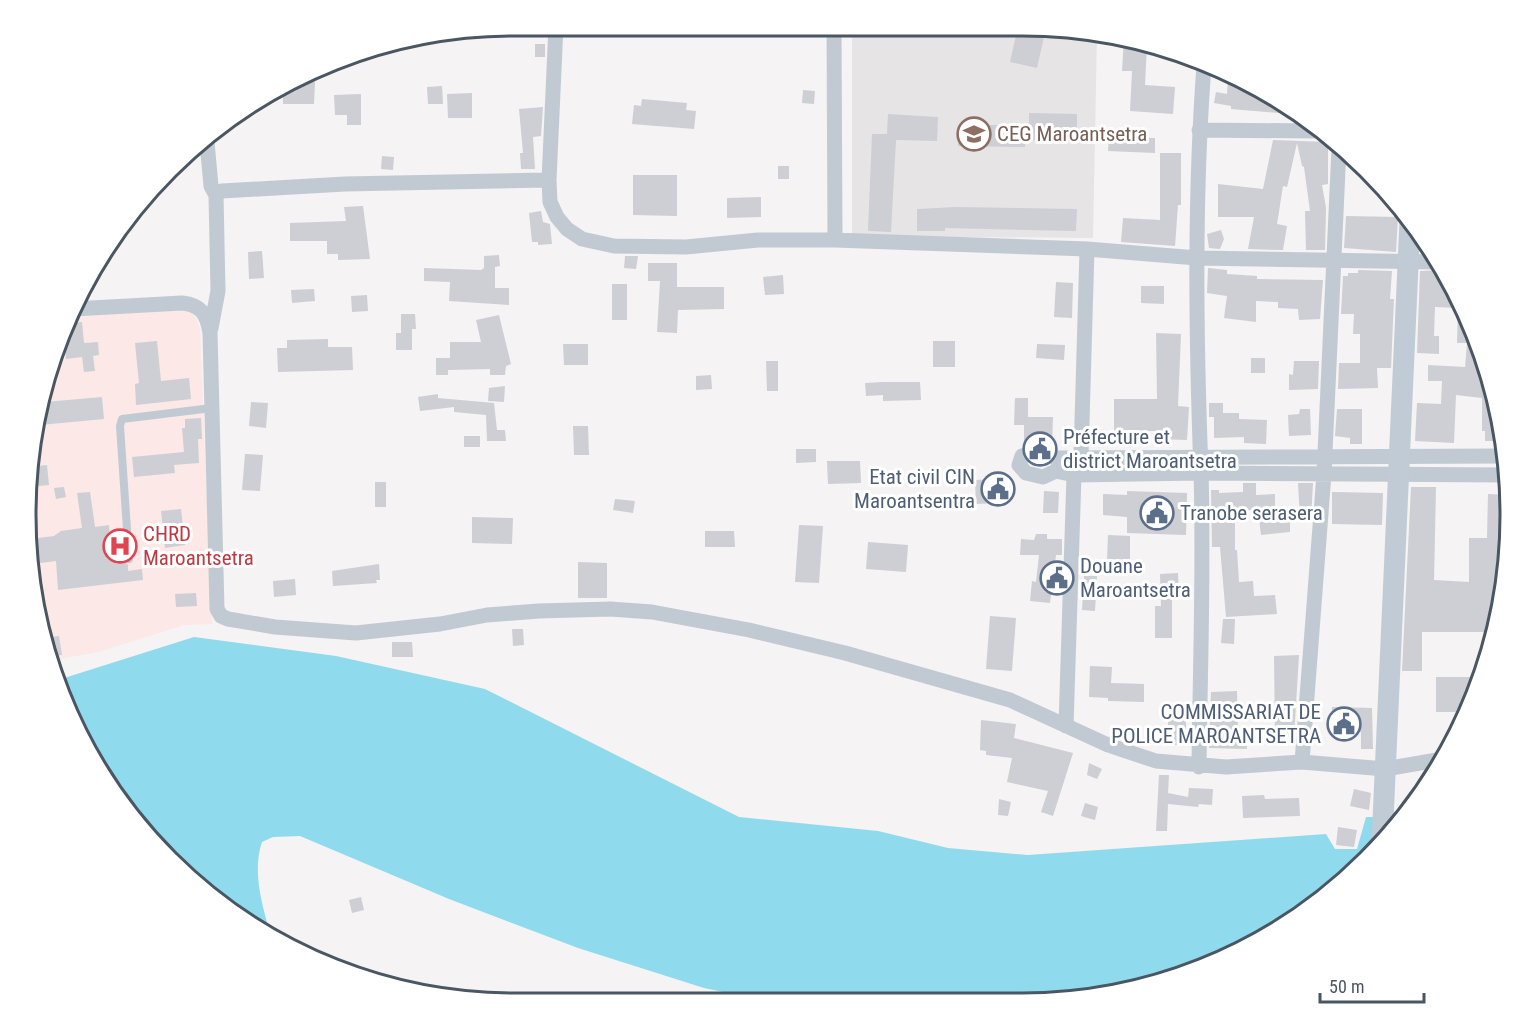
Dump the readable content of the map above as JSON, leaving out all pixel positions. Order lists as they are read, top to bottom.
{
  "places": {
    "school or university": ["CEG Maroantsetra"],
    "public building": [
      "Préfecture et district Maroantsetra",
      "Etat civil CIN Maroantsentra",
      "Tranobe serasera",
      "Douane Maroantsetra",
      "COMMISSARIAT DE POLICE MAROANTSETRA"
    ],
    "hospital": ["CHRD Maroantsetra"]
  },
  "scale_bar": "50 m"
}
